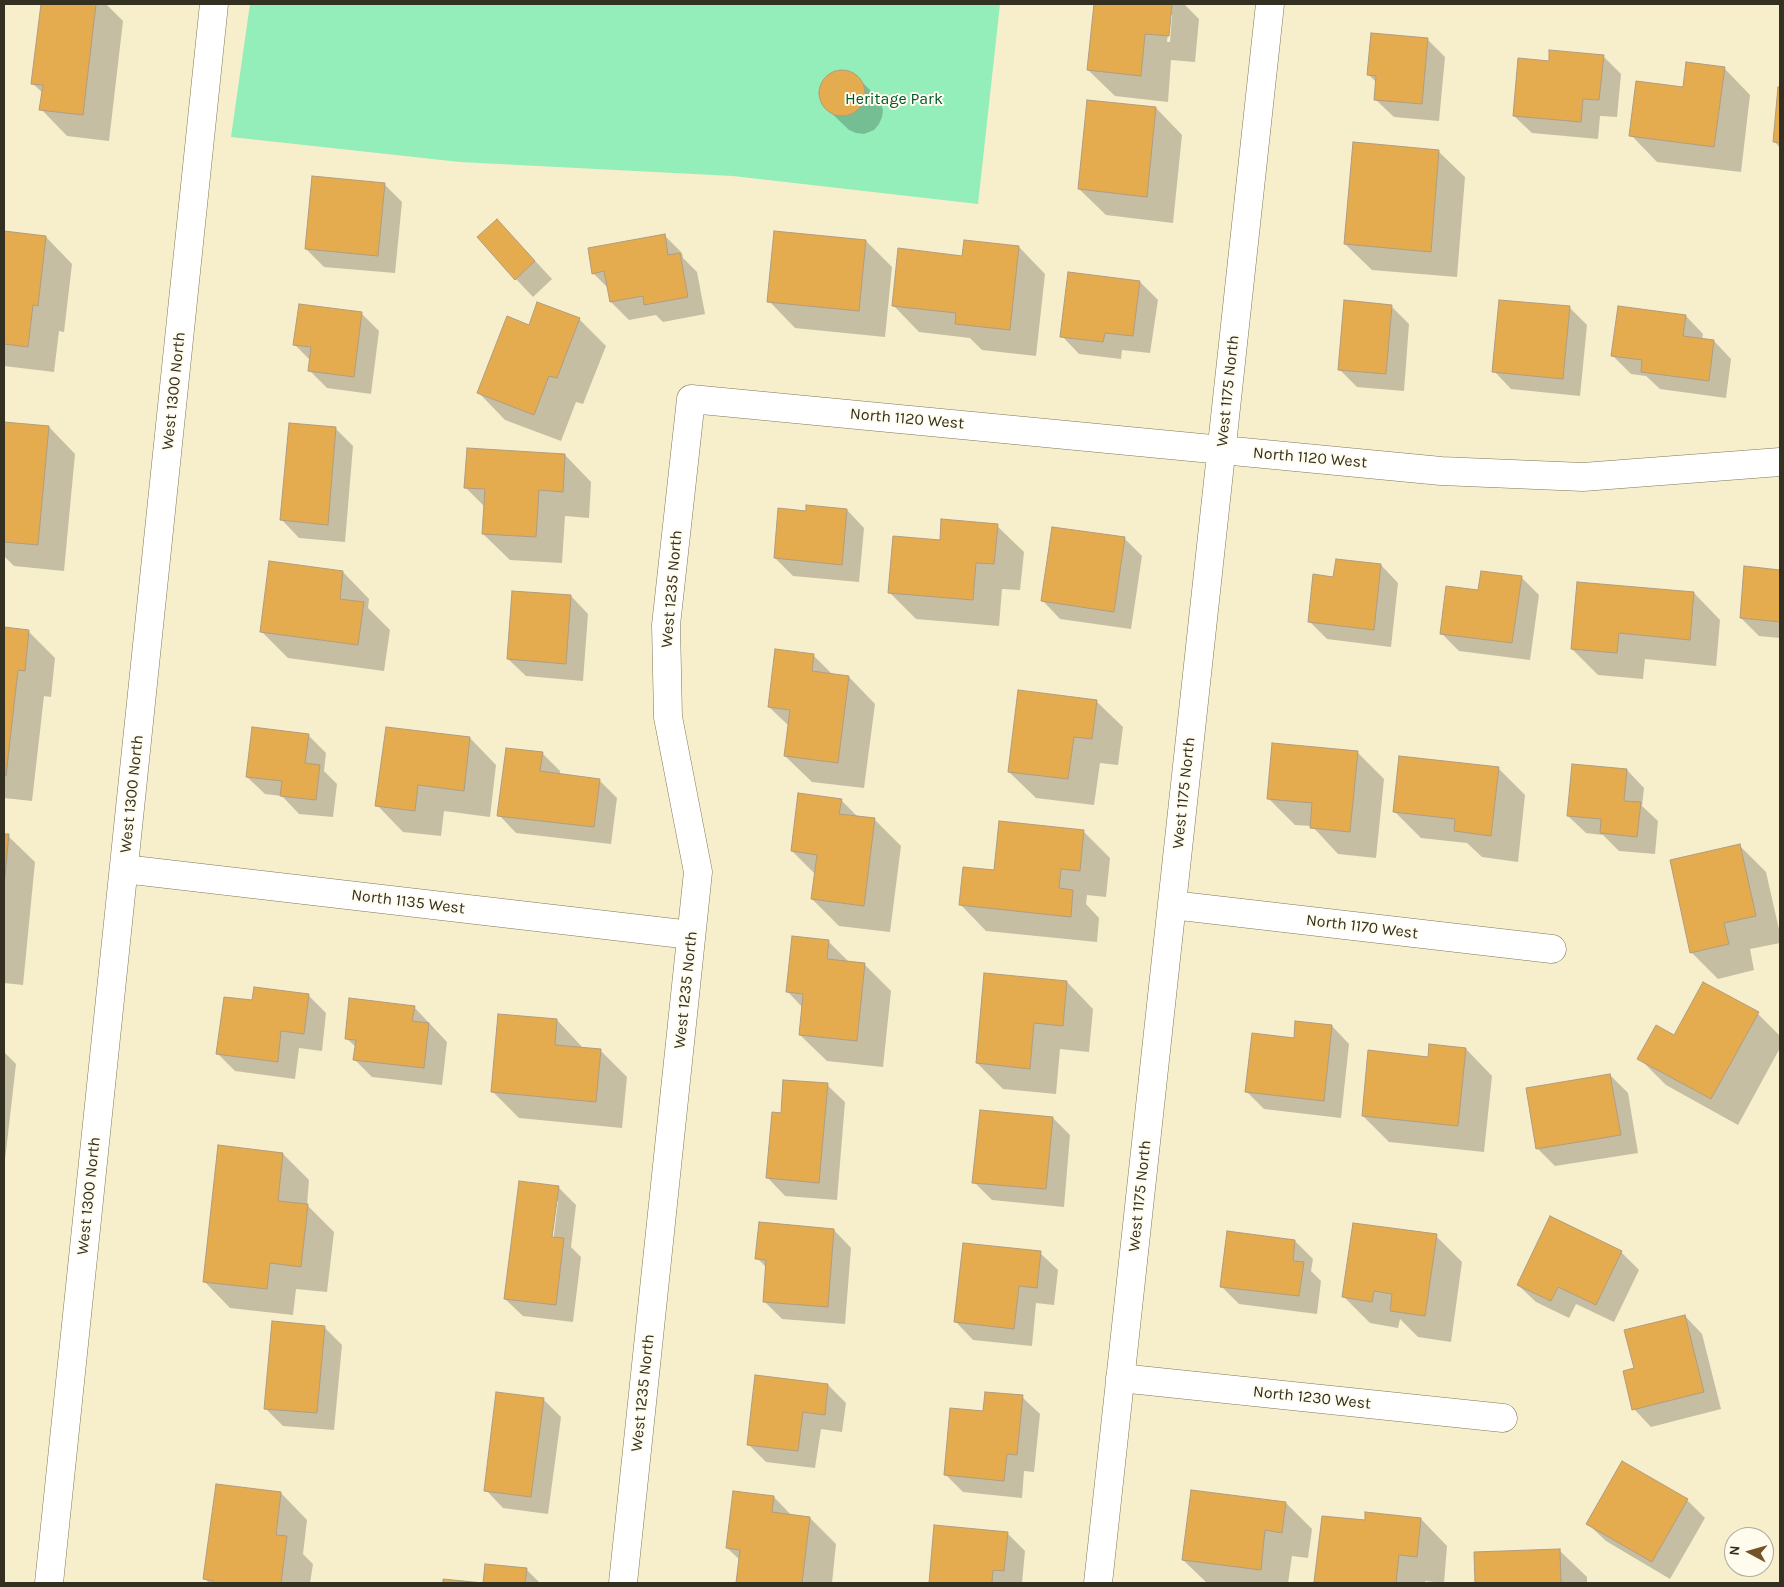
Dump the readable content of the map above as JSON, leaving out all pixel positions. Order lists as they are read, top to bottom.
{
  "streets": {
    "street": [
      "West 1300 North",
      "West 1175 North",
      "North 1120 West",
      "West 1235 North",
      "North 1135 West",
      "North 1170 West",
      "North 1230 West"
    ]
  },
  "crossings": [
    ["West 1300 North", "North 1135 West"],
    ["West 1175 North", "North 1120 West"],
    ["West 1175 North", "North 1170 West"],
    ["West 1175 North", "North 1230 West"],
    ["North 1120 West", "West 1235 North"],
    ["West 1235 North", "North 1135 West"]
  ],
  "parks": ["Heritage Park"],
  "north": "left"
}
